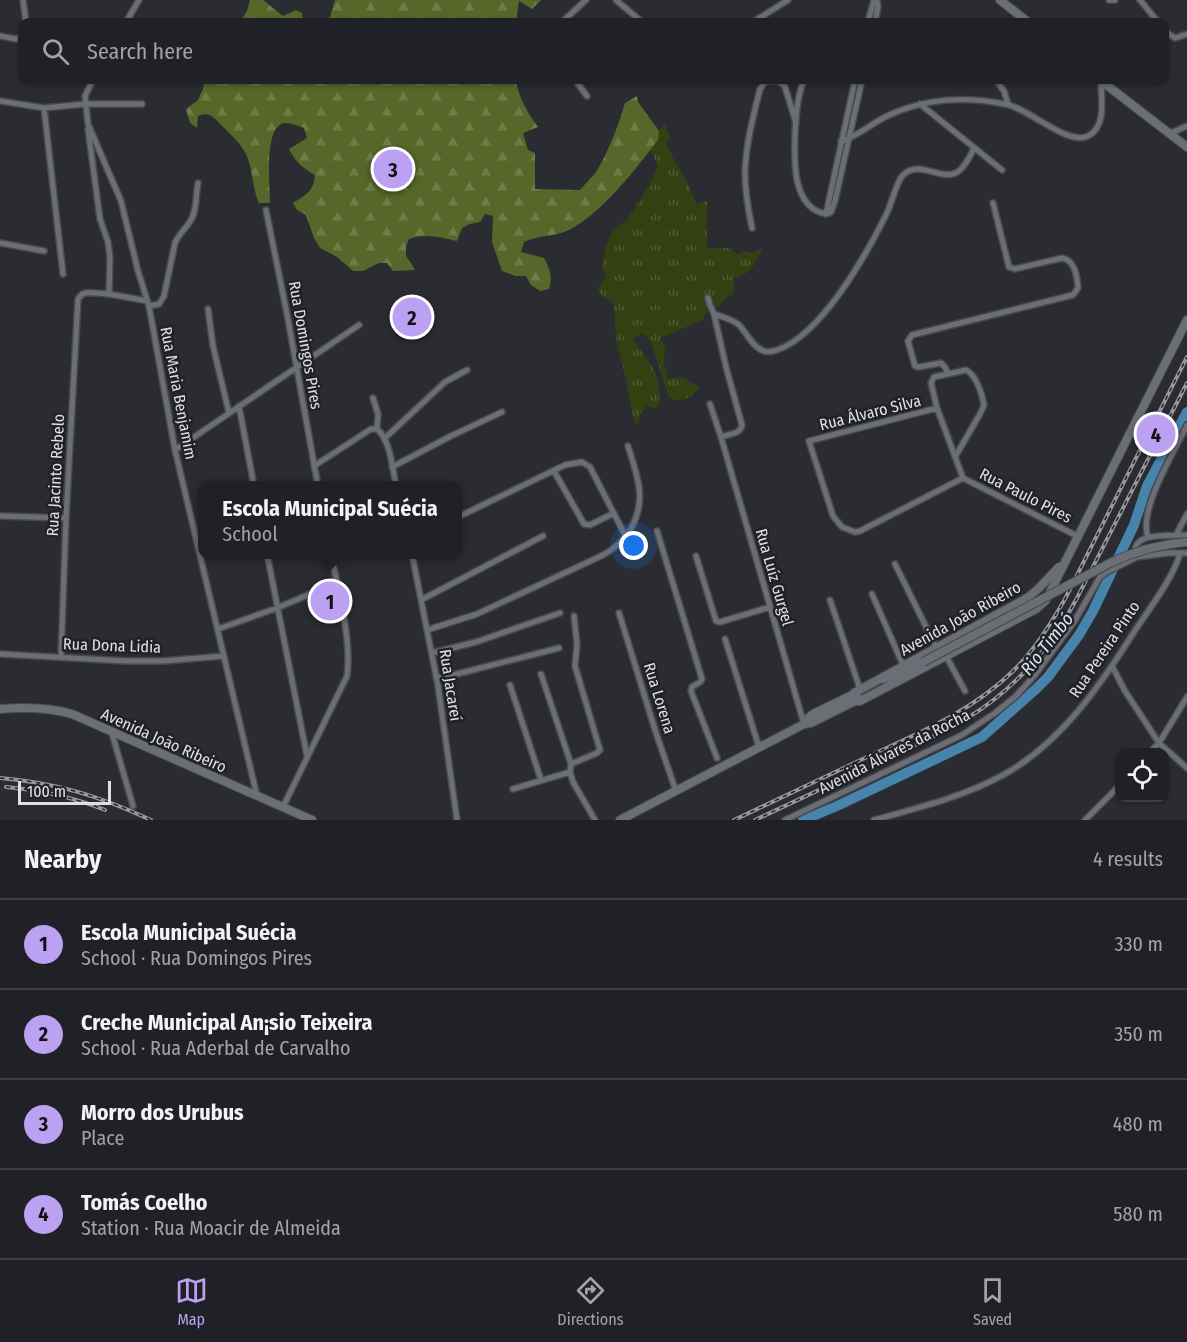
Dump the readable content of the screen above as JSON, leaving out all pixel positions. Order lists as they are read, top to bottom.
{
  "streets": {
    "main road": ["Avenida João Ribeiro"],
    "street": [
      "Rua Domingos Pires",
      "Rua Maria Benjamim",
      "Rua Álvaro Silva",
      "Rua Jacinto Rebelo",
      "Rua Paulo Pires",
      "Rua Luíz Gurgel",
      "Rua Dona Lidia",
      "Rua Pereira Pinto",
      "Rua Jacareí",
      "Rua Lorena",
      "Avenida Álvares da Rocha"
    ]
  },
  "crossings": [
    ["Rua Maria Benjamim", "Avenida João Ribeiro"],
    ["Rua Maria Benjamim", "Rua Dona Lidia"],
    ["Rua Álvaro Silva", "Rua Paulo Pires"],
    ["Rua Jacinto Rebelo", "Rua Dona Lidia"],
    ["Rua Luíz Gurgel", "Avenida João Ribeiro"],
    ["Avenida João Ribeiro", "Rua Lorena"]
  ],
  "water": ["Rio Timbó"],
  "scale_bar": "100 m",
  "page": {
    "search": "Search here",
    "pins": [
      "3",
      "2",
      "4",
      "1"
    ],
    "popup": ["Escola Municipal Suécia", "School"],
    "scale": "100 m",
    "heading": ["Nearby", "4 results"],
    "list": [
      {
        "mark": "1",
        "name": "Escola Municipal Suécia",
        "note": "School · Rua Domingos Pires",
        "value": "330 m"
      },
      {
        "mark": "2",
        "name": "Creche Municipal An¡sio Teixeira",
        "note": "School · Rua Aderbal de Carvalho",
        "value": "350 m"
      },
      {
        "mark": "3",
        "name": "Morro dos Urubus",
        "note": "Place",
        "value": "480 m"
      },
      {
        "mark": "4",
        "name": "Tomás Coelho",
        "note": "Station · Rua Moacir de Almeida",
        "value": "580 m"
      }
    ],
    "nav": ["Map", "Directions", "Saved"]
  }
}
